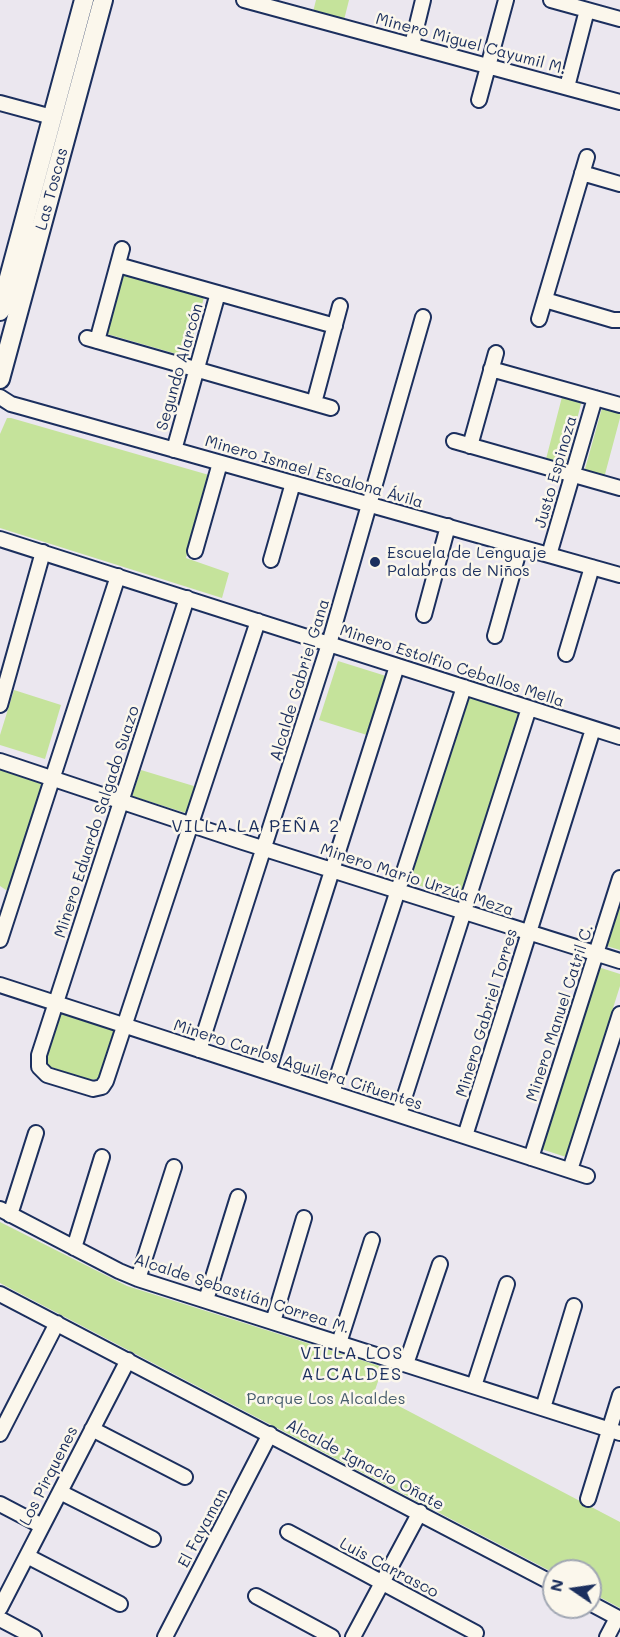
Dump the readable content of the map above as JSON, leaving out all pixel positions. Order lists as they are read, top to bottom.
{
  "streets": {
    "street": [
      "Minero Miguel Cayumil M.",
      "Las Toscas",
      "Segundo Alarcón",
      "Minero Ismael Escalona Ávila",
      "Justo Espinoza",
      "Minero Estolfio Ceballos Mella",
      "Alcalde Gabriel Gana",
      "Minero Eduardo Salgado Suazo",
      "Minero Mario Urzúa Meza",
      "Minero Gabriel Torres",
      "Minero Manuel Catril C.",
      "Minero Carlos Aguilera Cifuentes",
      "Alcalde Sebastián Correa M.",
      "Alcalde Ignacio Oñate",
      "Los Pirquenes",
      "El Fayaman",
      "Luis Carrasco"
    ]
  },
  "crossings": [
    ["Segundo Alarcón", "Minero Ismael Escalona Ávila"],
    ["Minero Ismael Escalona Ávila", "Justo Espinoza"],
    ["Minero Ismael Escalona Ávila", "Alcalde Gabriel Gana"],
    ["Minero Estolfio Ceballos Mella", "Alcalde Gabriel Gana"],
    ["Minero Estolfio Ceballos Mella", "Minero Eduardo Salgado Suazo"],
    ["Minero Estolfio Ceballos Mella", "Minero Gabriel Torres"],
    ["Alcalde Gabriel Gana", "Minero Mario Urzúa Meza"],
    ["Alcalde Gabriel Gana", "Minero Carlos Aguilera Cifuentes"],
    ["Minero Eduardo Salgado Suazo", "Minero Mario Urzúa Meza"],
    ["Minero Eduardo Salgado Suazo", "Minero Carlos Aguilera Cifuentes"],
    ["Minero Mario Urzúa Meza", "Minero Gabriel Torres"],
    ["Minero Mario Urzúa Meza", "Minero Manuel Catril C."],
    ["Minero Gabriel Torres", "Minero Carlos Aguilera Cifuentes"],
    ["Minero Manuel Catril C.", "Minero Carlos Aguilera Cifuentes"],
    ["Alcalde Ignacio Oñate", "Los Pirquenes"],
    ["Alcalde Ignacio Oñate", "El Fayaman"]
  ],
  "districts": ["VILLA LA PEÑA 2", "VILLA LOS ALCALDES"],
  "parks": ["Parque Los Alcaldes"],
  "places": ["Escuela de Lenguaje Palabras de Niños"],
  "north": "left"
}
